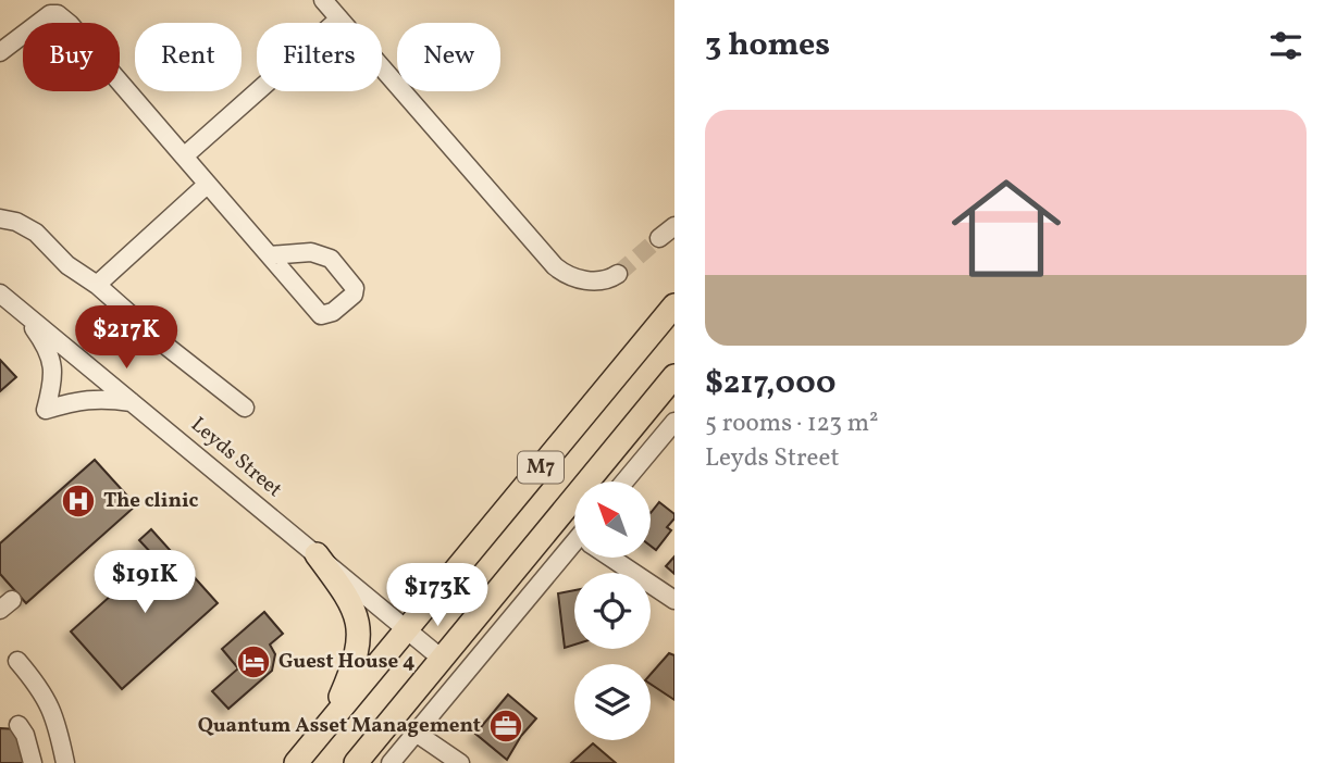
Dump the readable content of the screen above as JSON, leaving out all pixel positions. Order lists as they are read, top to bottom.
{
  "streets": {
    "main road": ["M7"],
    "street": ["Leyds Street"]
  },
  "crossings": [
    ["Leyds Street", "M7"]
  ],
  "places": {
    "hospital": ["The clinic"],
    "hotel": ["Guest House 4"],
    "office": ["Quantum Asset Management"]
  },
  "north": "top left",
  "page": {
    "heading": "3 homes",
    "chip": [
      "Buy",
      "Rent",
      "Filters",
      "New"
    ],
    "list": [
      {
        "name": "$217,000",
        "note": "5 rooms · 123 m² · Leyds Street"
      }
    ],
    "price": ["$217K", "$191K", "$173K"]
  }
}
